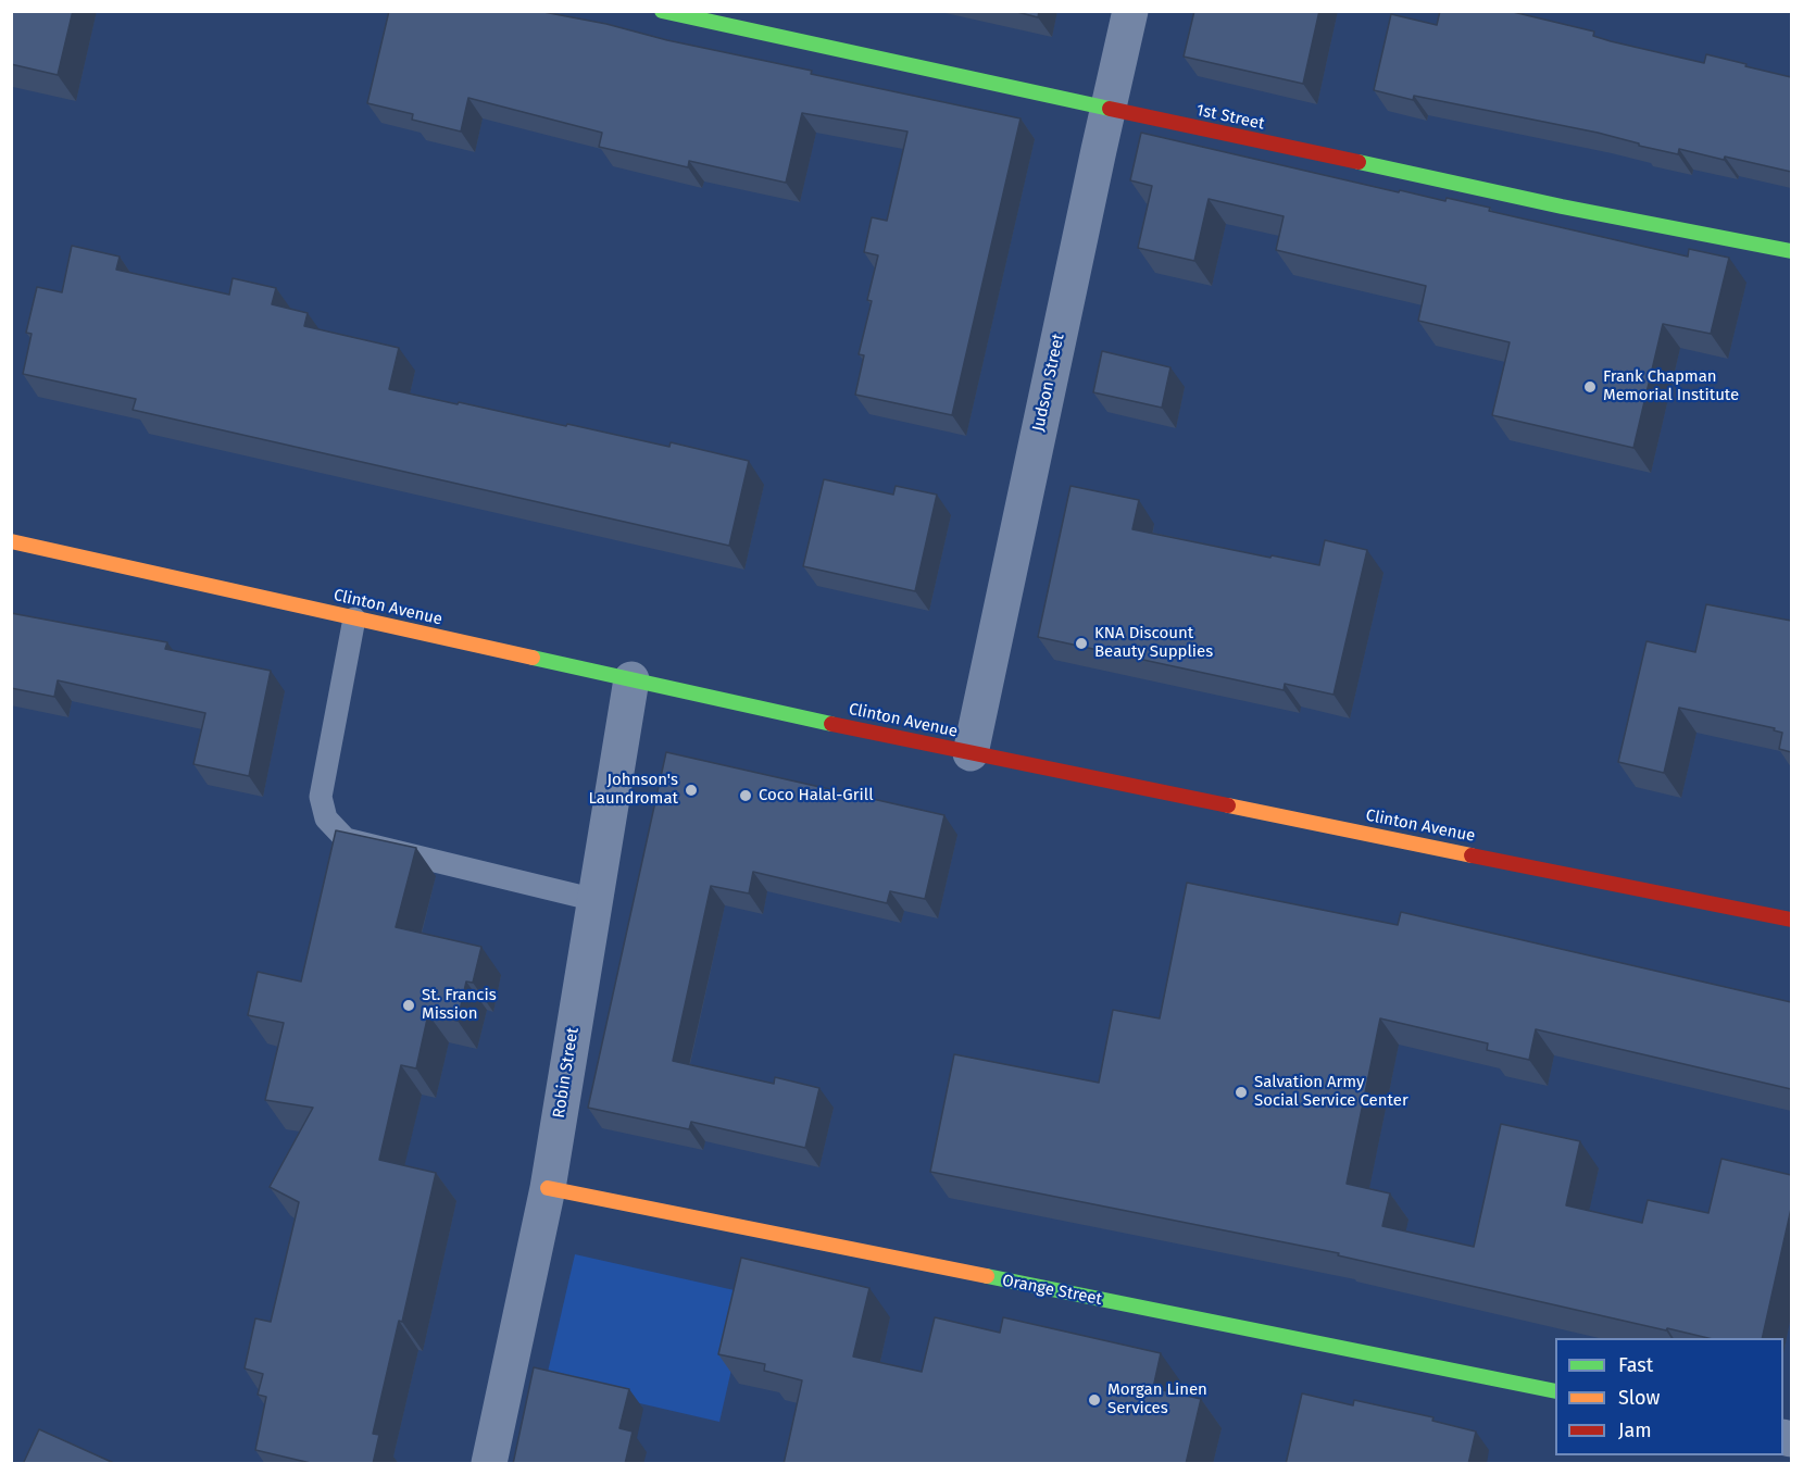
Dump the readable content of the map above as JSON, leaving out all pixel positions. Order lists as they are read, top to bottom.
{
  "streets": {
    "street": [
      "1st Street",
      "Judson Street",
      "Clinton Avenue",
      "Robin Street",
      "Orange Street"
    ]
  },
  "crossings": [
    ["1st Street", "Judson Street"],
    ["Judson Street", "Clinton Avenue"],
    ["Clinton Avenue", "Robin Street"],
    ["Robin Street", "Orange Street"]
  ],
  "places": [
    "Frank Chapman Memorial Institute",
    "KNA Discount Beauty Supplies",
    "Johnson's Laundromat",
    "Coco Halal-Grill",
    "St. Francis Mission",
    "Salvation Army Social Service Center",
    "Morgan Linen Services"
  ],
  "legend": ["Fast", "Slow", "Jam"]
}
